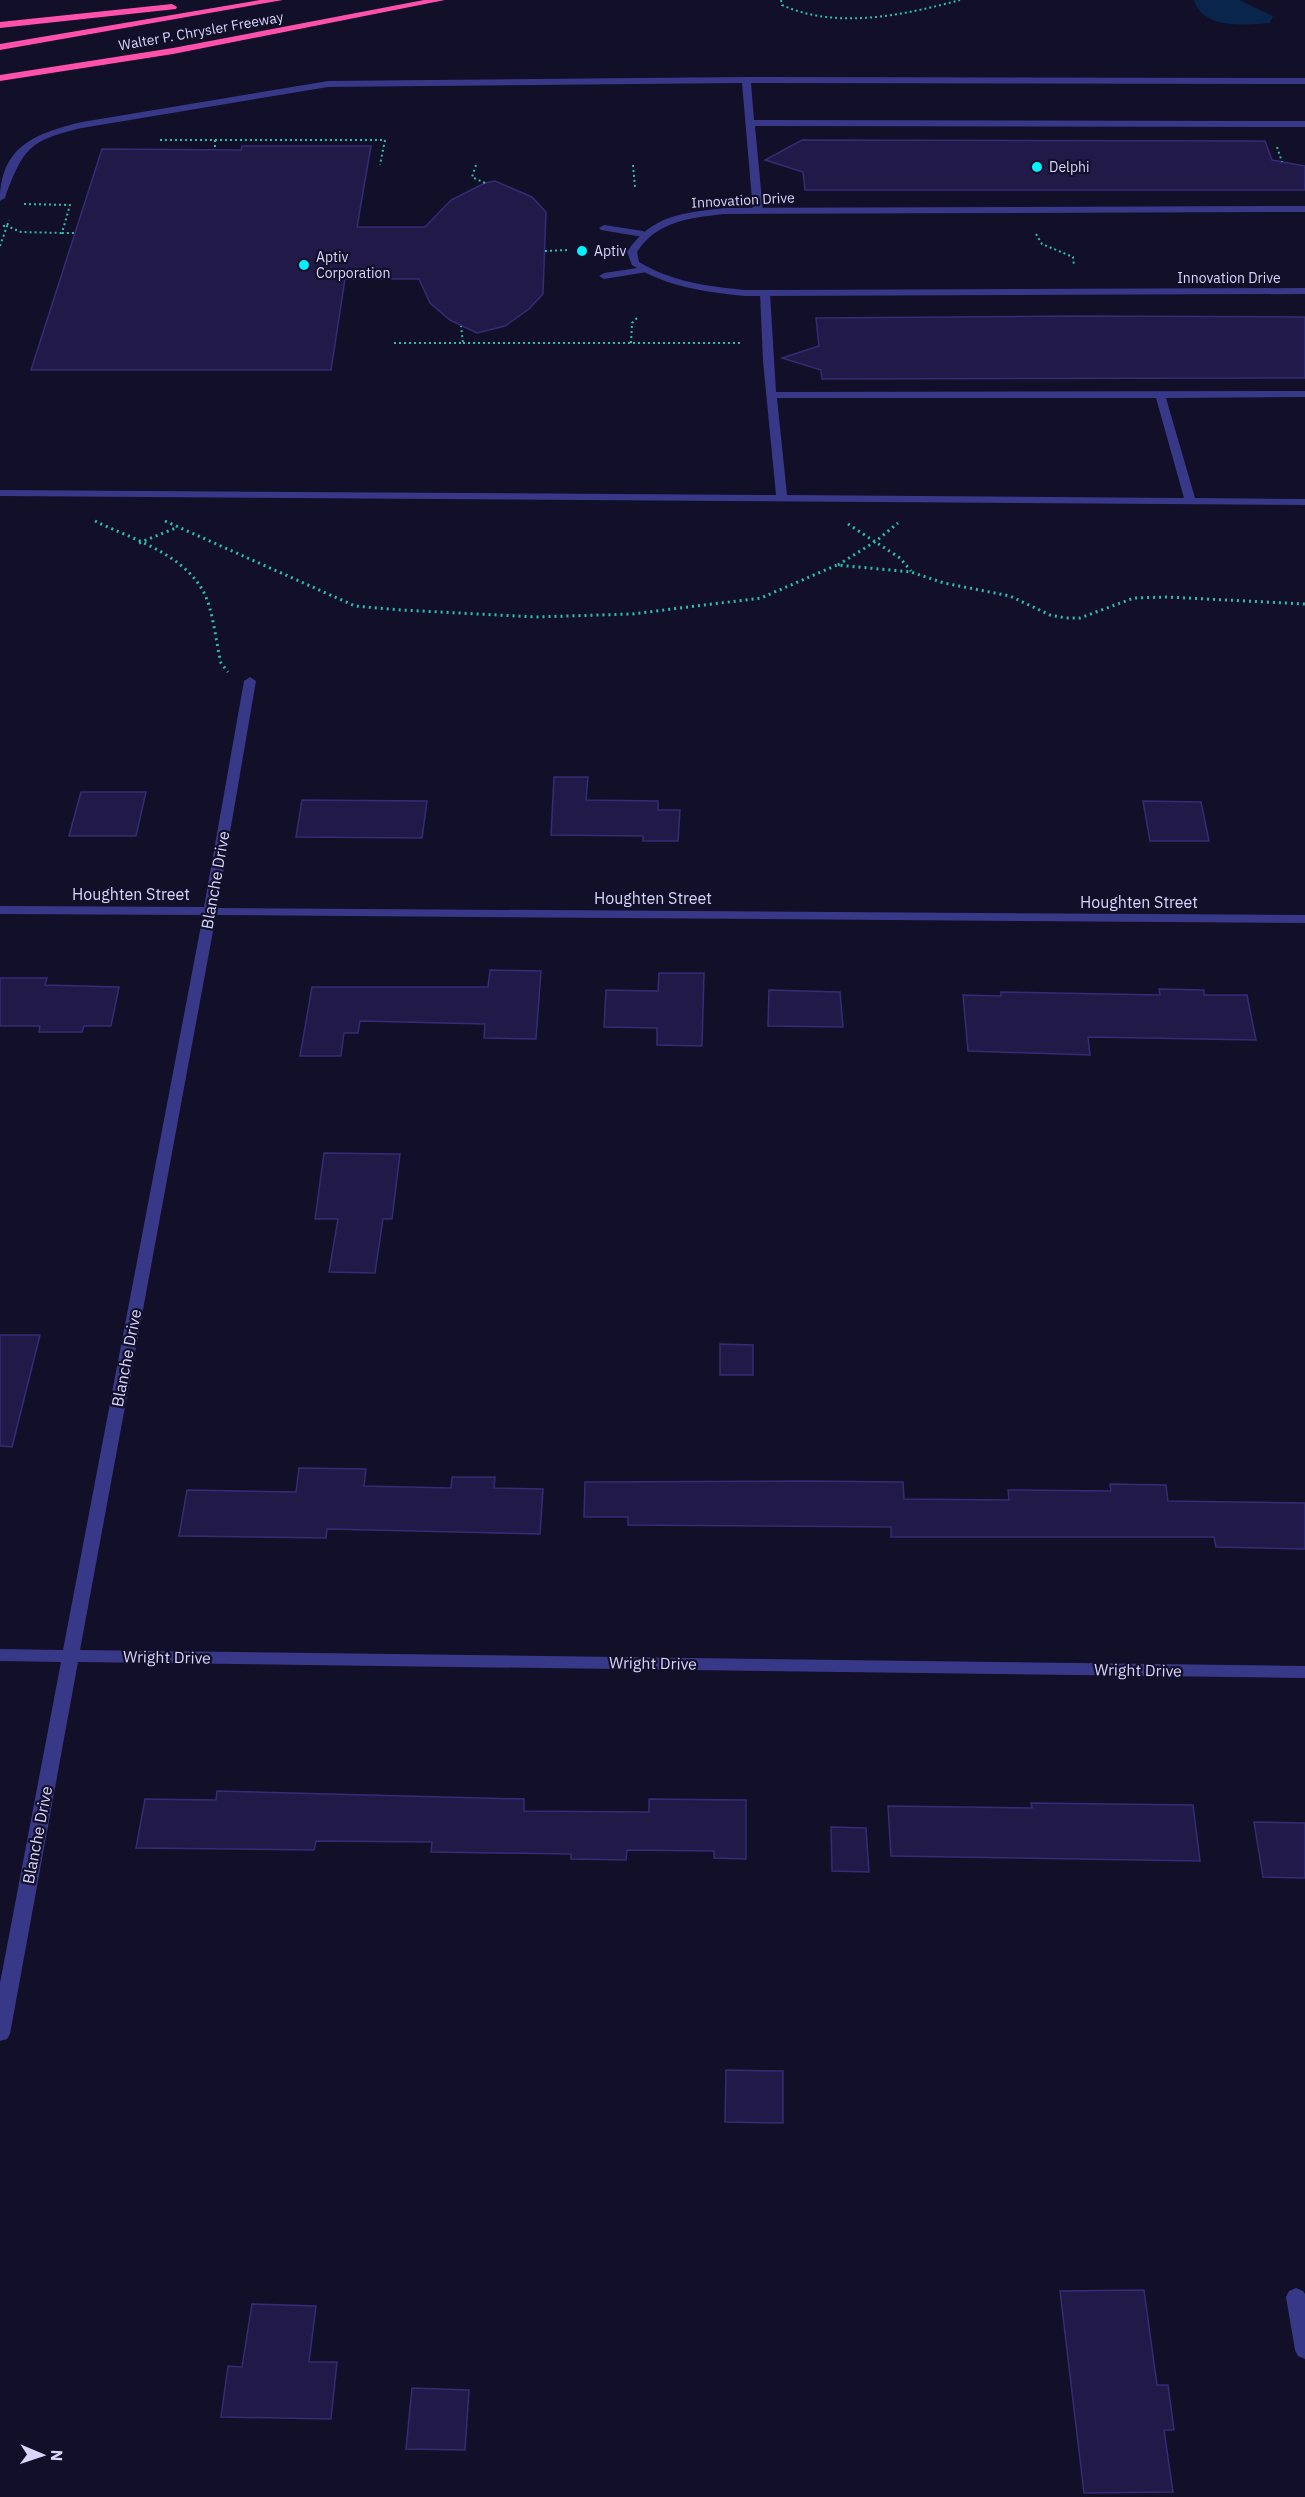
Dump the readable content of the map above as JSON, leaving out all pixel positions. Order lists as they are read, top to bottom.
{
  "streets": {
    "highway": ["Walter P. Chrysler Freeway"],
    "street": [
      "Innovation Drive",
      "Blanche Drive",
      "Houghten Street",
      "Wright Drive"
    ]
  },
  "crossings": [
    ["Blanche Drive", "Houghten Street"],
    ["Blanche Drive", "Wright Drive"]
  ],
  "places": ["Delphi", "Aptiv", "Aptiv Corporation"],
  "north": "right"
}
